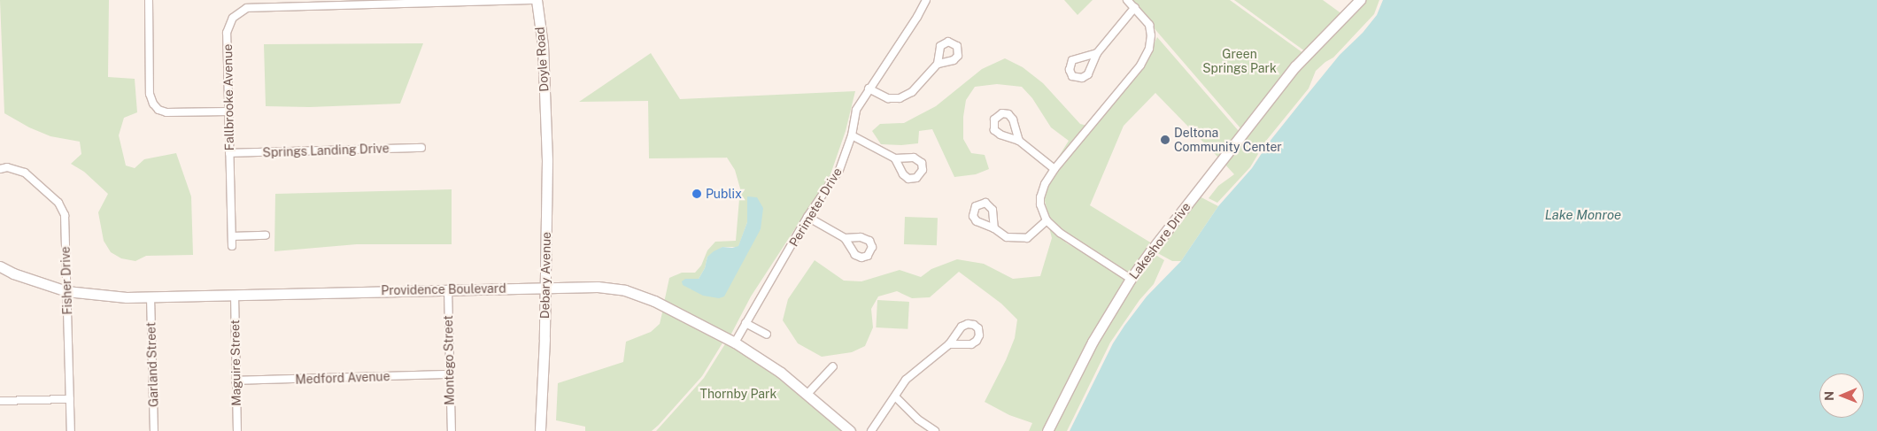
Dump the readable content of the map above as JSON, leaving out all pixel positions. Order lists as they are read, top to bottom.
{
  "streets": {
    "main road": [
      "Doyle Road",
      "Lakeshore Drive",
      "Debary Avenue",
      "Providence Boulevard"
    ],
    "street": [
      "Fallbrooke Avenue",
      "Springs Landing Drive",
      "Perimeter Drive",
      "Fisher Drive",
      "Montego Street",
      "Maguire Street",
      "Garland Street",
      "Medford Avenue"
    ]
  },
  "crossings": [
    ["Doyle Road", "Fallbrooke Avenue"],
    ["Doyle Road", "Debary Avenue"],
    ["Fallbrooke Avenue", "Springs Landing Drive"],
    ["Perimeter Drive", "Providence Boulevard"],
    ["Debary Avenue", "Providence Boulevard"],
    ["Fisher Drive", "Providence Boulevard"],
    ["Providence Boulevard", "Montego Street"],
    ["Providence Boulevard", "Maguire Street"],
    ["Providence Boulevard", "Garland Street"],
    ["Montego Street", "Medford Avenue"],
    ["Maguire Street", "Medford Avenue"]
  ],
  "water": ["Lake Monroe"],
  "parks": ["Green Springs Park", "Thornby Park"],
  "places": ["Deltona Community Center", "Publix"],
  "north": "left"
}
